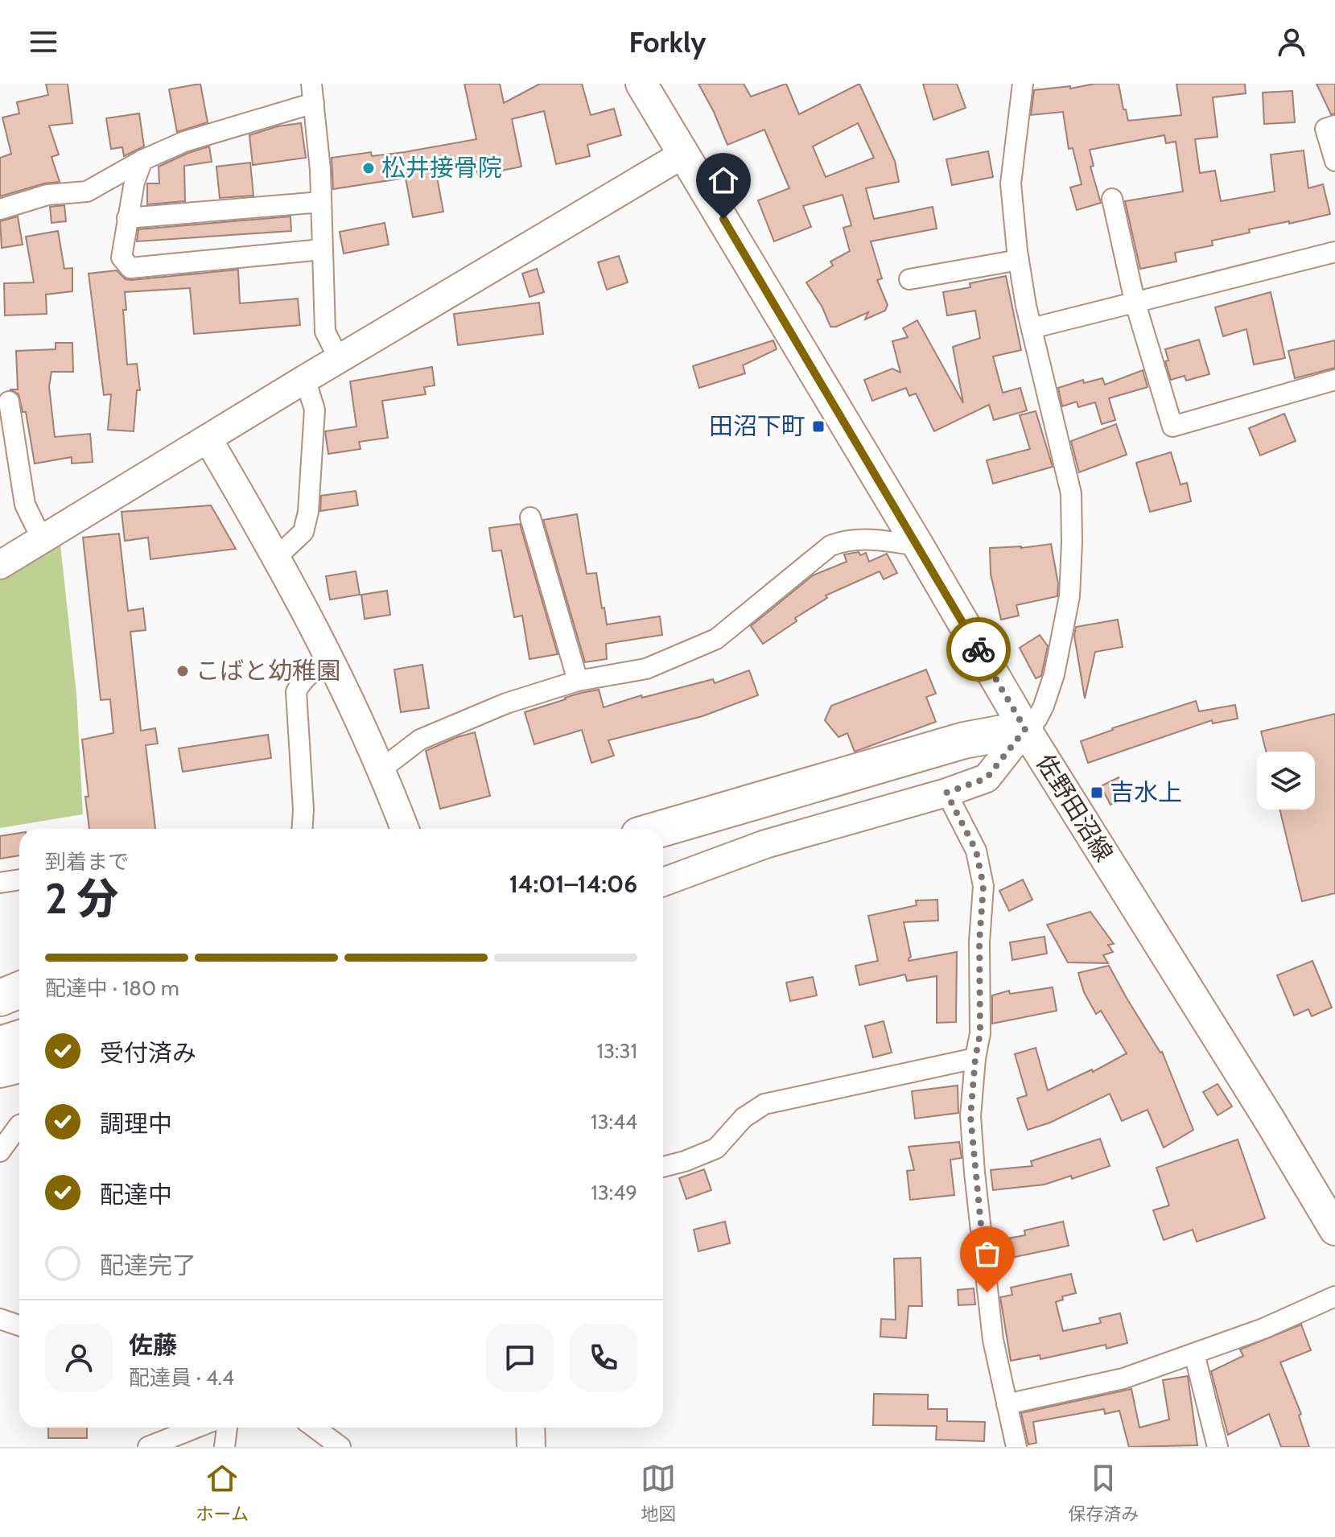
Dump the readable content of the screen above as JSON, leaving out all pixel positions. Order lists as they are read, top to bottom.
{
  "streets": {
    "main road": ["佐野田沼線"]
  },
  "places": {
    "other": ["松井接骨院", "こばと幼稚園"],
    "transit": ["田沼下町", "吉水上"]
  },
  "page": {
    "header": "Forkly",
    "heading": ["2 分", "到着まで", "14:01–14:06"],
    "panel": ["佐藤", "配達員 · 4.4"],
    "bar": "配達中 · 180 m",
    "list": [
      ["受付済み", "13:31"],
      ["調理中", "13:44"],
      ["配達中", "13:49"],
      "配達完了"
    ],
    "tabs": ["ホーム", "地図", "保存済み"]
  }
}
